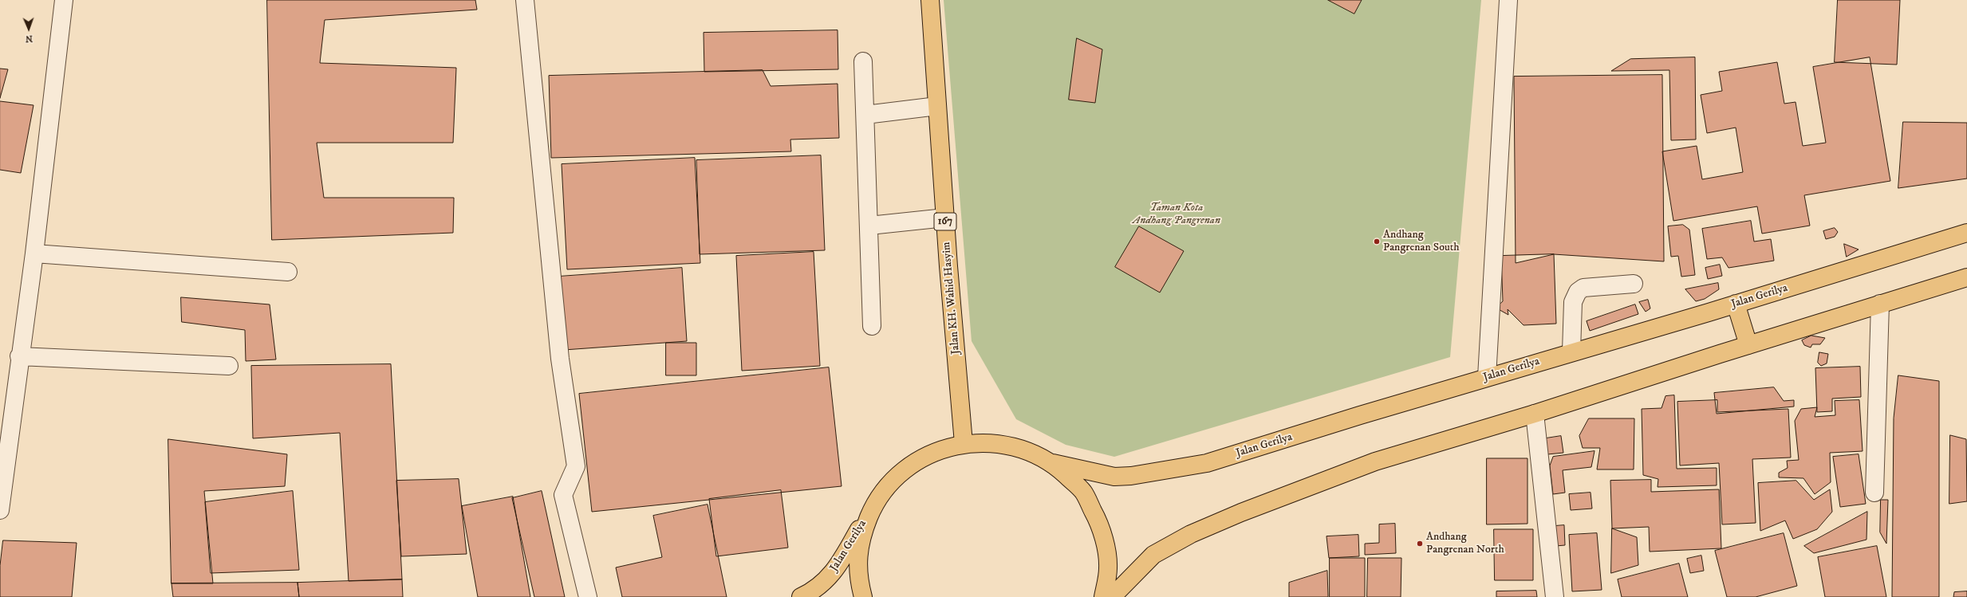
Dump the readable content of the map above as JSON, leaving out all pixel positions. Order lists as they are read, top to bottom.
{
  "streets": {
    "main road": ["167", "Jalan Gerilya", "Jalan KH. Wahid Hasyim"]
  },
  "parks": ["Taman Kota Andhang Pangrenan"],
  "places": ["Andhang Pangrenan South", "Andhang Pangrenan North"],
  "north": "bottom"
}
